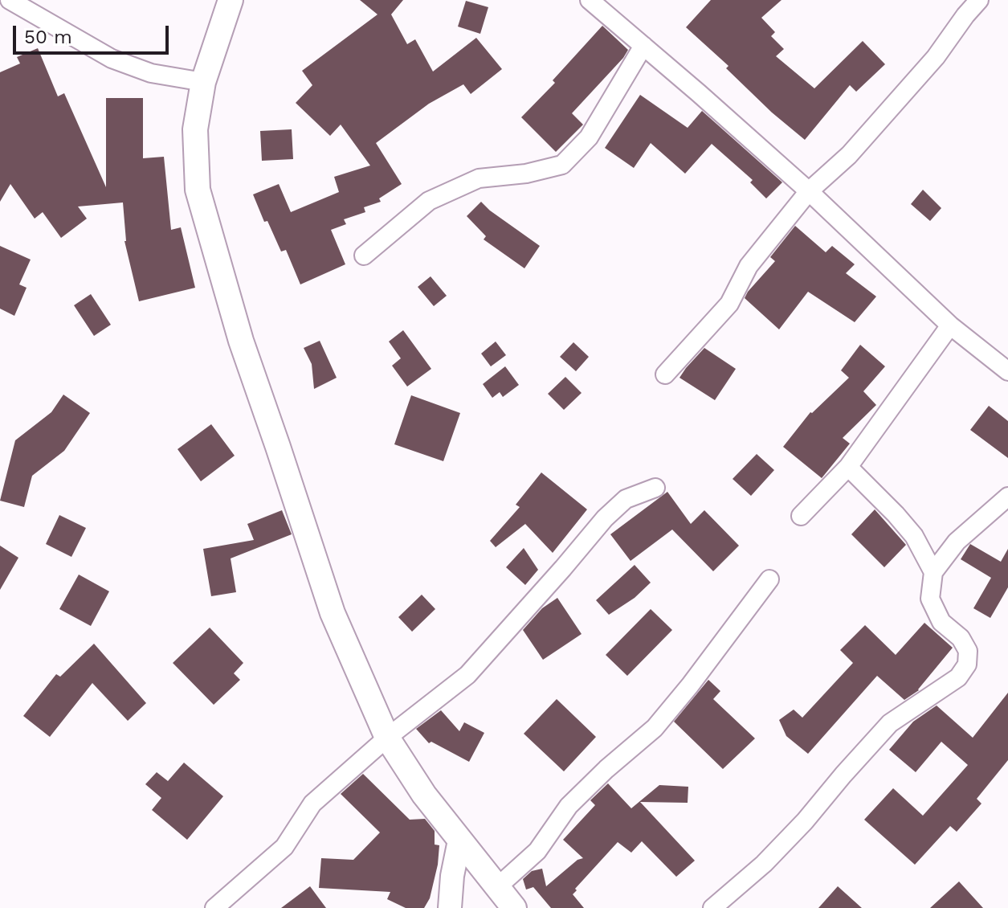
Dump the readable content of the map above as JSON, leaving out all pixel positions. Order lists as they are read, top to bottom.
{
  "scale_bar": "50 m"
}
